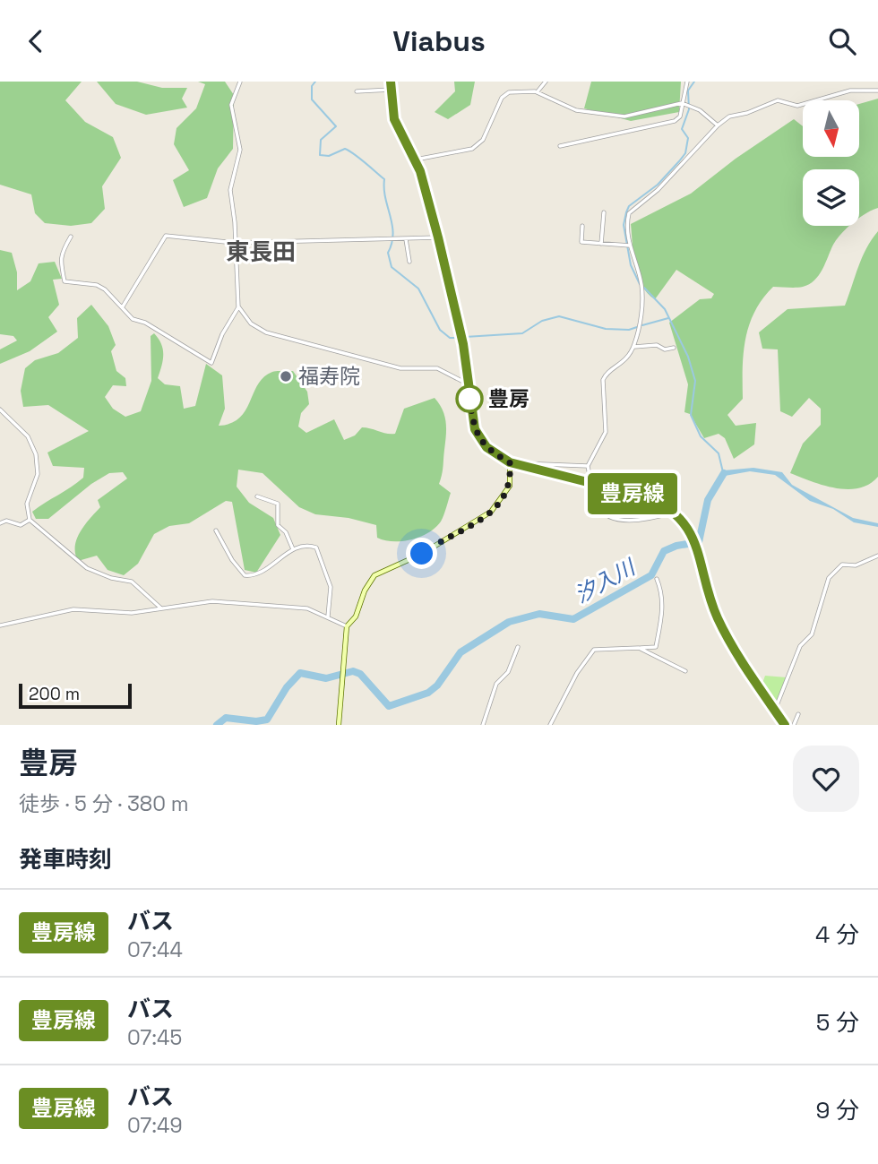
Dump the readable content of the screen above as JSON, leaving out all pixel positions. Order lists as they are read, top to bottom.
{
  "districts": ["東長田"],
  "water": ["汐入川"],
  "places": ["福寿院", "豊房"],
  "lines": ["bus line 豊房線"],
  "scale_bar": "200 m",
  "north": "bottom",
  "page": {
    "header": "Viabus",
    "on_map": "豊房線",
    "scale": "200 m",
    "heading": [
      ["豊房", "徒歩 · 5 分 · 380 m"],
      "発車時刻"
    ],
    "list": [
      {
        "mark": "豊房線",
        "name": "バス",
        "note": "07:44",
        "value": "4 分"
      },
      {
        "mark": "豊房線",
        "name": "バス",
        "note": "07:45",
        "value": "5 分"
      },
      {
        "mark": "豊房線",
        "name": "バス",
        "note": "07:49",
        "value": "9 分"
      }
    ]
  }
}
